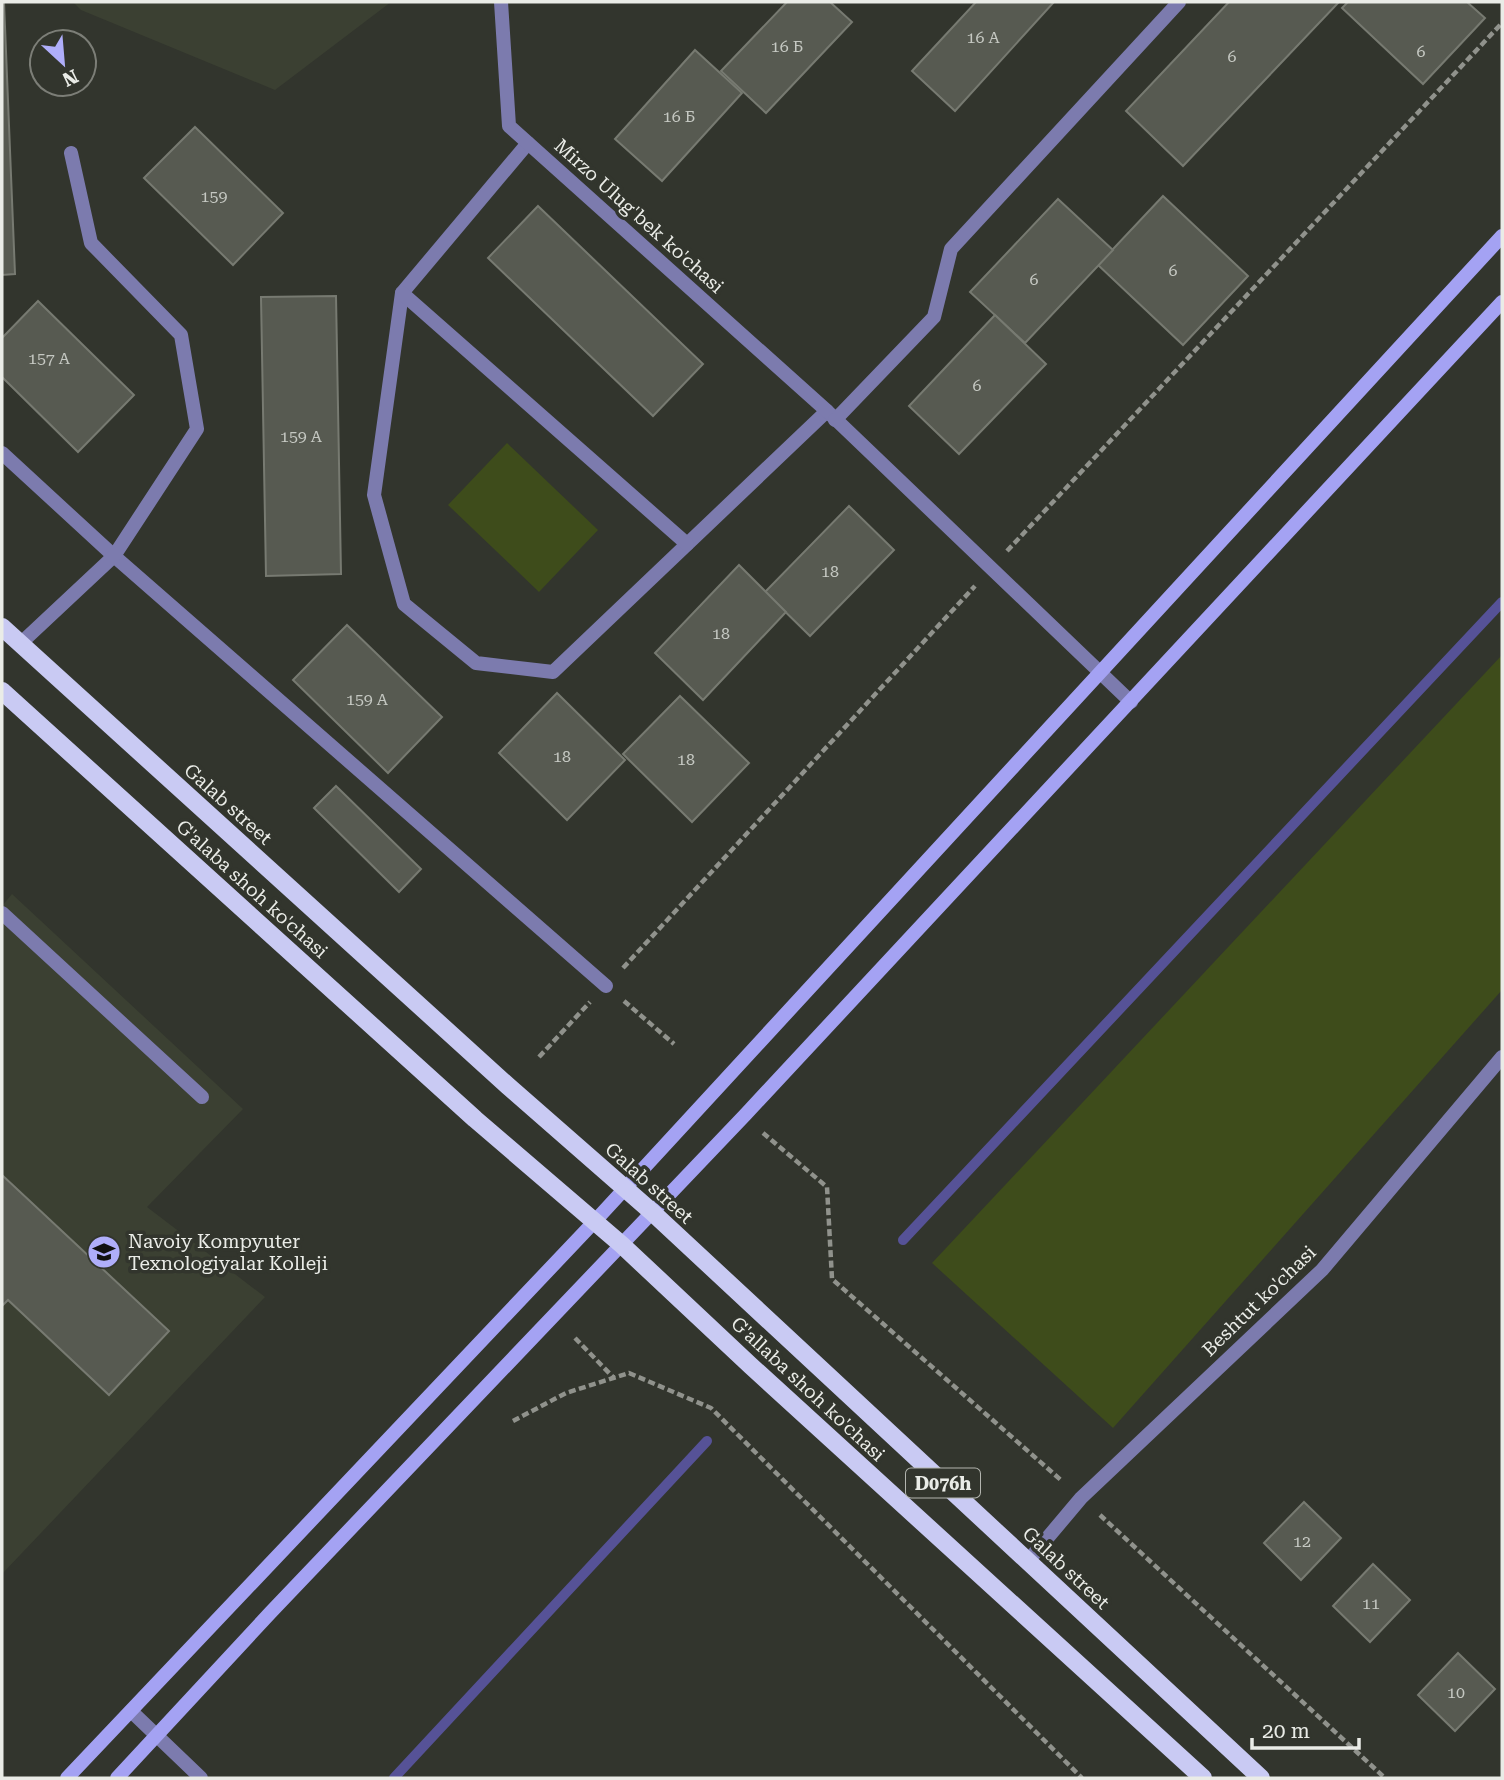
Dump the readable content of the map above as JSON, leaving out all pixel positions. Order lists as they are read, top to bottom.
{
  "streets": {
    "main road": [
      "Galab street",
      "G'alaba shoh ko'chasi",
      "G'allaba shoh ko'chasi",
      "D076h"
    ],
    "street": ["Mirzo Ulug'bek ko'chasi", "Beshtut ko'chasi"]
  },
  "crossings": [
    ["Galab street", "Beshtut ko'chasi"],
    ["G'alaba shoh ko'chasi", "G'allaba shoh ko'chasi"]
  ],
  "places": {
    "school or university": ["Navoiy Kompyuter Texnologiyalar Kolleji"]
  },
  "house_numbers": [
    "16 А",
    "16 Б",
    "6",
    "6",
    "16 Б",
    "159",
    "6",
    "6",
    "157 А",
    "6",
    "159 А",
    "18",
    "18",
    "159 А",
    "18",
    "18",
    "12",
    "11",
    "10"
  ],
  "scale_bar": "20 m",
  "north": "bottom right"
}
